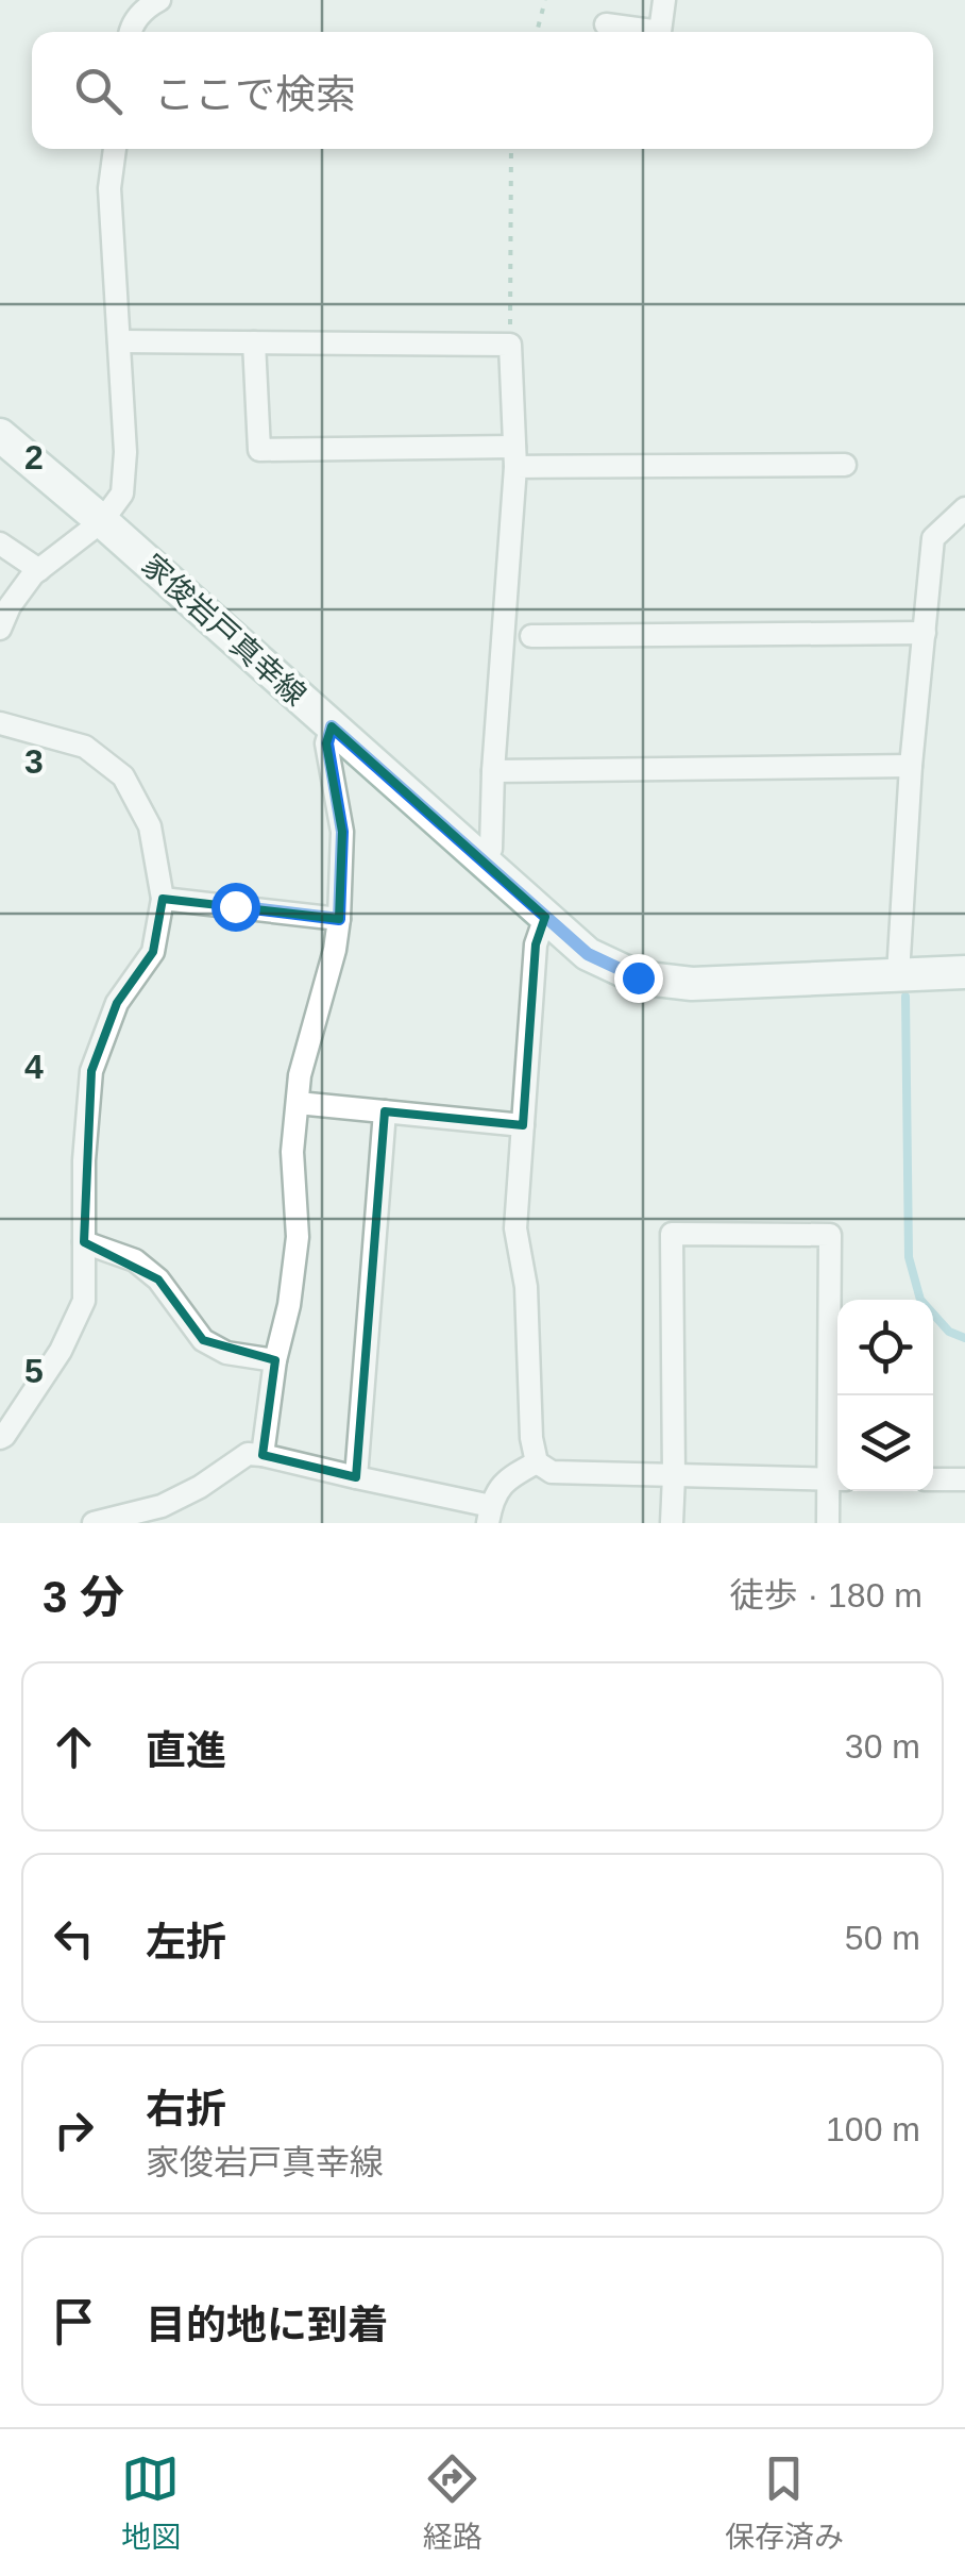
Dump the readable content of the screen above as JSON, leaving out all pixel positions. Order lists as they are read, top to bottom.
{
  "streets": {
    "main road": ["家俊岩戸真幸線"]
  },
  "page": {
    "search": "ここで検索",
    "heading": ["3 分", "徒歩 · 180 m"],
    "list": [
      ["直進", "30 m"],
      ["左折", "50 m"],
      ["右折", "家俊岩戸真幸線", "100 m"],
      "目的地に到着"
    ],
    "nav": ["地図", "経路", "保存済み"]
  },
  "grid": {
    "rows": [
      "2",
      "3",
      "4",
      "5"
    ]
  }
}
